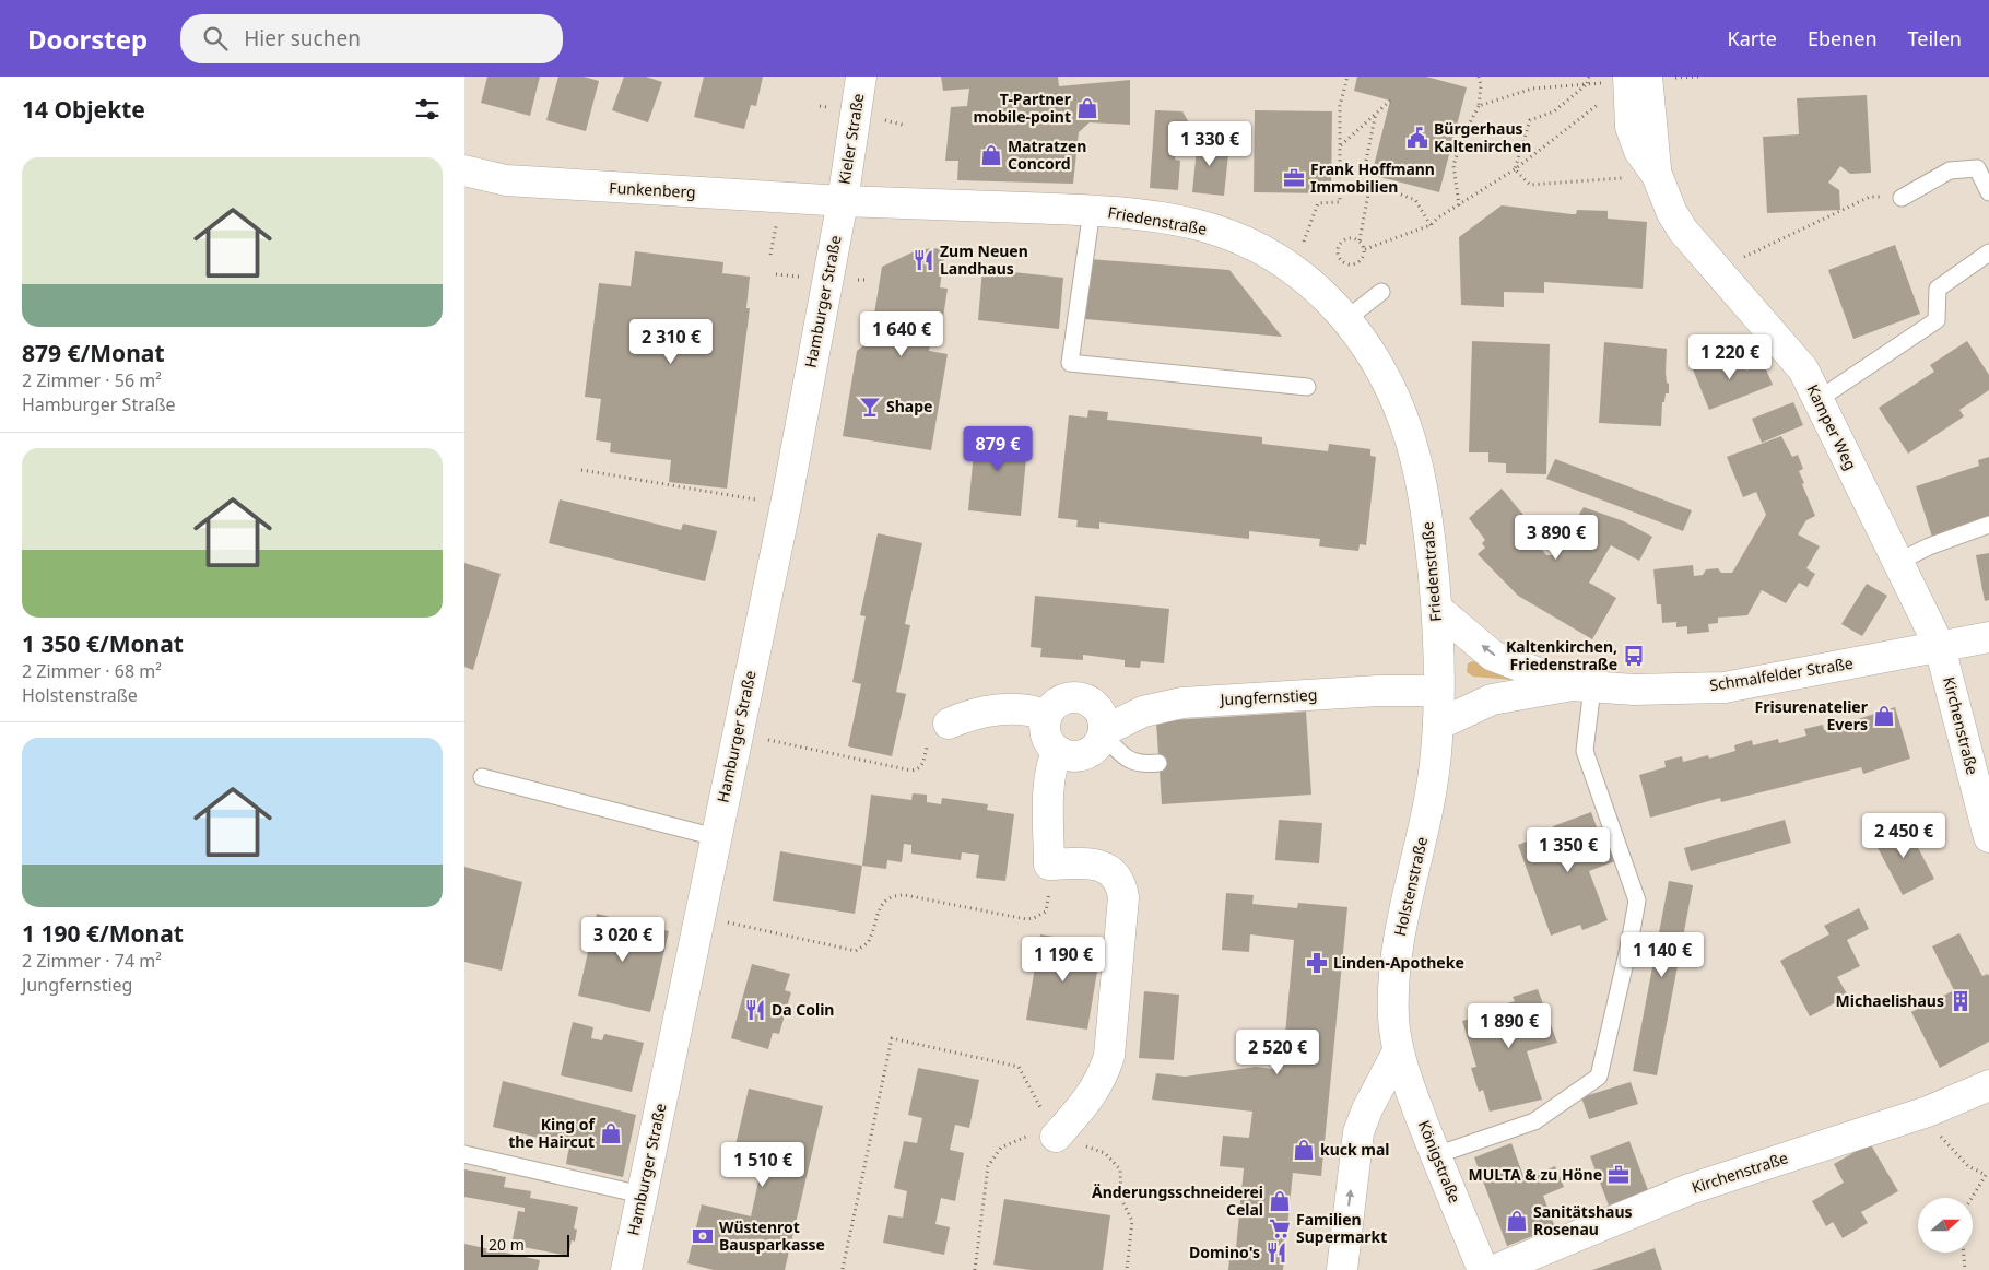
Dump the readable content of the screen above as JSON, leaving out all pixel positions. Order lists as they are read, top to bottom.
{
  "streets": {
    "main road": [
      "Kieler Straße",
      "Funkenberg",
      "Friedenstraße",
      "Hamburger Straße",
      "Kamper Weg",
      "Schmalfelder Straße",
      "Jungfernstieg",
      "Kirchenstraße",
      "Holstenstraße",
      "Königstraße"
    ]
  },
  "crossings": [
    ["Kieler Straße", "Funkenberg"],
    ["Kieler Straße", "Friedenstraße"],
    ["Kieler Straße", "Hamburger Straße"],
    ["Funkenberg", "Friedenstraße"],
    ["Funkenberg", "Hamburger Straße"],
    ["Friedenstraße", "Hamburger Straße"],
    ["Friedenstraße", "Schmalfelder Straße"],
    ["Friedenstraße", "Jungfernstieg"],
    ["Friedenstraße", "Holstenstraße"],
    ["Kamper Weg", "Schmalfelder Straße"],
    ["Kamper Weg", "Kirchenstraße"],
    ["Schmalfelder Straße", "Kirchenstraße"],
    ["Schmalfelder Straße", "Holstenstraße"],
    ["Jungfernstieg", "Holstenstraße"],
    ["Holstenstraße", "Königstraße"]
  ],
  "places": {
    "shop": [
      "T-Partner mobile-point",
      "Matratzen Concord",
      "Frisurenatelier Evers",
      "King of the Haircut",
      "kuck mal",
      "Änderungsschneiderei Celal",
      "Sanitätshaus Rosenau"
    ],
    "public building": ["Bürgerhaus Kaltenirchen"],
    "office": ["Frank Hoffmann Immobilien", "MULTA & zu Höne"],
    "restaurant": ["Zum Neuen Landhaus", "Da Colin", "Domino's"],
    "bar": ["Shape"],
    "bus stop": ["Kaltenkirchen, Friedenstraße"],
    "pharmacy": ["Linden-Apotheke"],
    "building": ["Michaelishaus"],
    "supermarket": ["Familien Supermarkt"],
    "bank": ["Wüstenrot Bausparkasse"]
  },
  "scale_bar": "20 m",
  "north": "right",
  "page": {
    "header": "Doorstep",
    "search": "Hier suchen",
    "nav": ["Karte", "Ebenen", "Teilen"],
    "heading": "14 Objekte",
    "price": [
      "1 330 €",
      "1 640 €",
      "2 310 €",
      "1 220 €",
      "879 €",
      "3 890 €",
      "2 450 €",
      "1 350 €",
      "3 020 €",
      "1 140 €",
      "1 190 €",
      "1 890 €",
      "2 520 €",
      "1 510 €"
    ],
    "list": [
      {
        "name": "879 €/Monat",
        "note": "2 Zimmer · 56 m² · Hamburger Straße"
      },
      {
        "name": "1 350 €/Monat",
        "note": "2 Zimmer · 68 m² · Holstenstraße"
      },
      {
        "name": "1 190 €/Monat",
        "note": "2 Zimmer · 74 m² · Jungfernstieg"
      }
    ],
    "scale": "20 m"
  }
}
